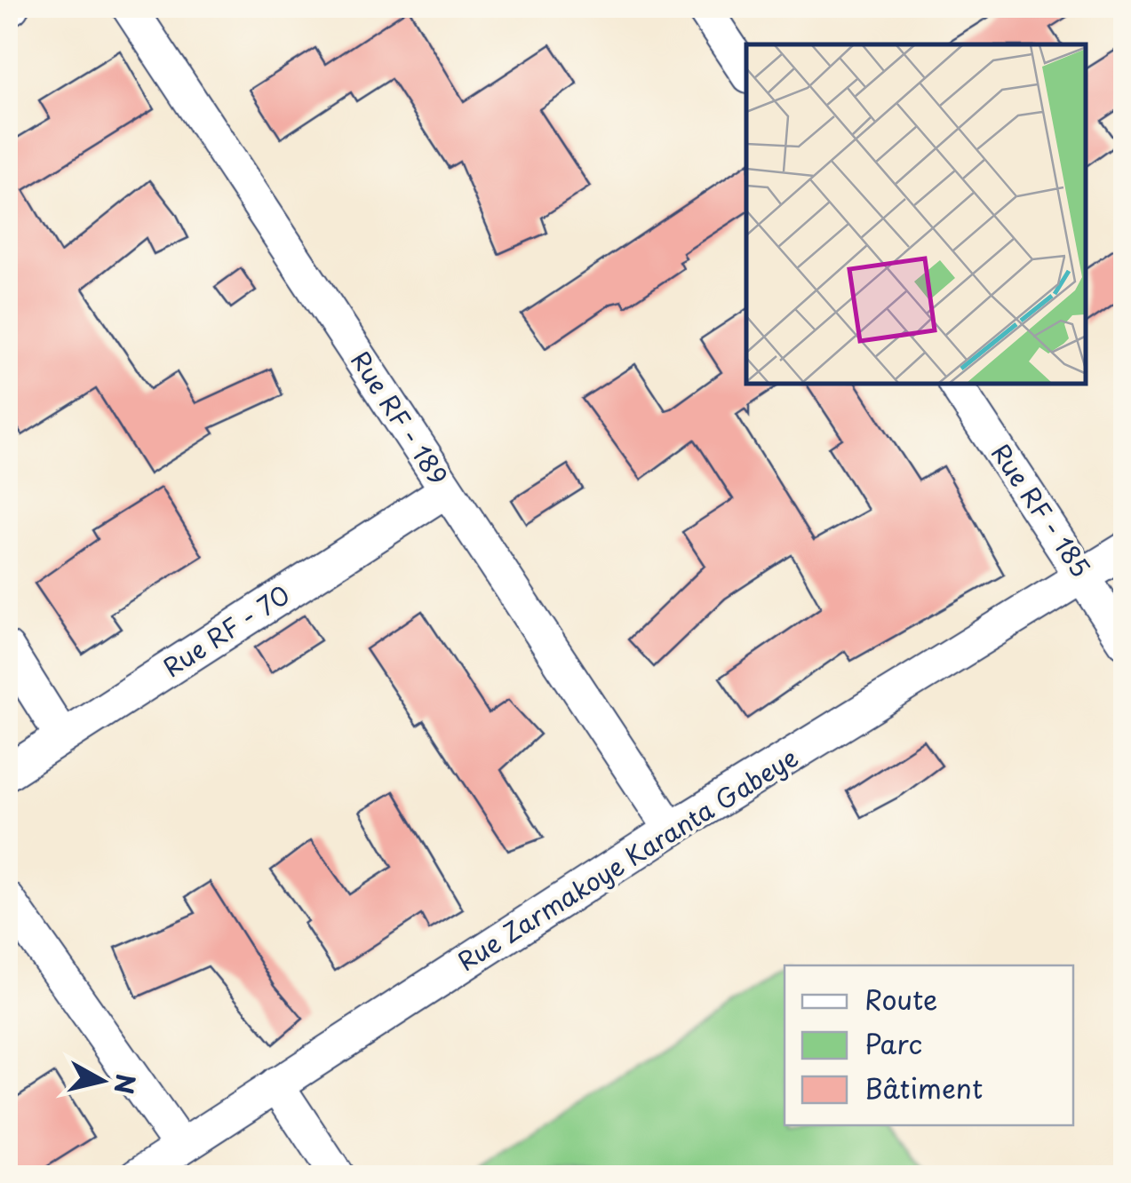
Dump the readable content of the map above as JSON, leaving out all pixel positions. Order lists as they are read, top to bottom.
{
  "streets": {
    "street": [
      "Rue RF - 189",
      "Rue RF - 185",
      "Rue RF - 70",
      "Rue Zarmakoye Karanta Gabeye"
    ]
  },
  "crossings": [
    ["Rue RF - 189", "Rue RF - 70"],
    ["Rue RF - 189", "Rue Zarmakoye Karanta Gabeye"],
    ["Rue RF - 185", "Rue Zarmakoye Karanta Gabeye"]
  ],
  "legend": ["Route", "Parc", "Bâtiment"],
  "north": "right"
}
